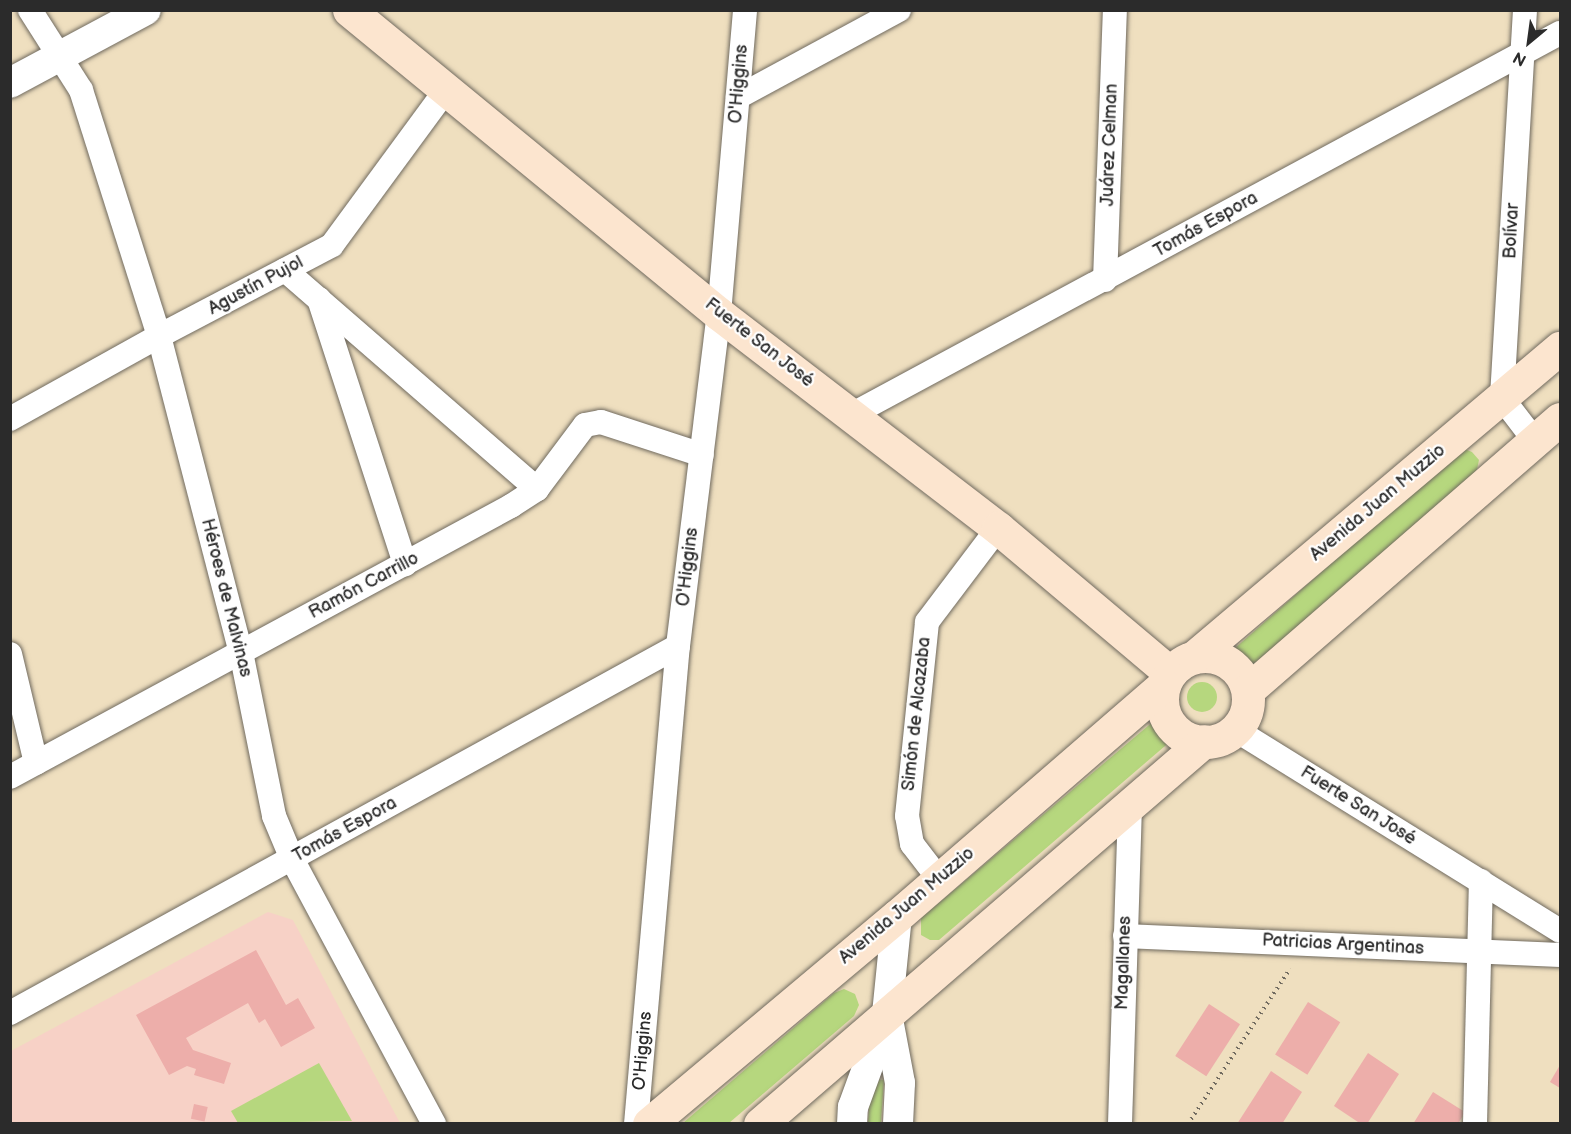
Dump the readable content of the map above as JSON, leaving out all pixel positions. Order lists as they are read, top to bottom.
{
  "streets": {
    "main road": ["Fuerte San José", "Avenida Juan Muzzio"],
    "street": [
      "O'Higgins",
      "Juárez Celman",
      "Tomás Espora",
      "Bolívar",
      "Agustín Pujol",
      "Ramón Carrillo",
      "Héroes de Malvinas",
      "Simón de Alcazaba",
      "Patricias Argentinas",
      "Magallanes"
    ]
  },
  "crossings": [
    ["O'Higgins", "Tomás Espora"],
    ["O'Higgins", "Fuerte San José"],
    ["O'Higgins", "Ramón Carrillo"],
    ["Juárez Celman", "Tomás Espora"],
    ["Tomás Espora", "Bolívar"],
    ["Tomás Espora", "Fuerte San José"],
    ["Tomás Espora", "Héroes de Malvinas"],
    ["Bolívar", "Avenida Juan Muzzio"],
    ["Agustín Pujol", "Fuerte San José"],
    ["Agustín Pujol", "Héroes de Malvinas"],
    ["Fuerte San José", "Avenida Juan Muzzio"],
    ["Fuerte San José", "Simón de Alcazaba"],
    ["Avenida Juan Muzzio", "Simón de Alcazaba"],
    ["Ramón Carrillo", "Héroes de Malvinas"],
    ["Patricias Argentinas", "Magallanes"]
  ],
  "north": "bottom left"
}
